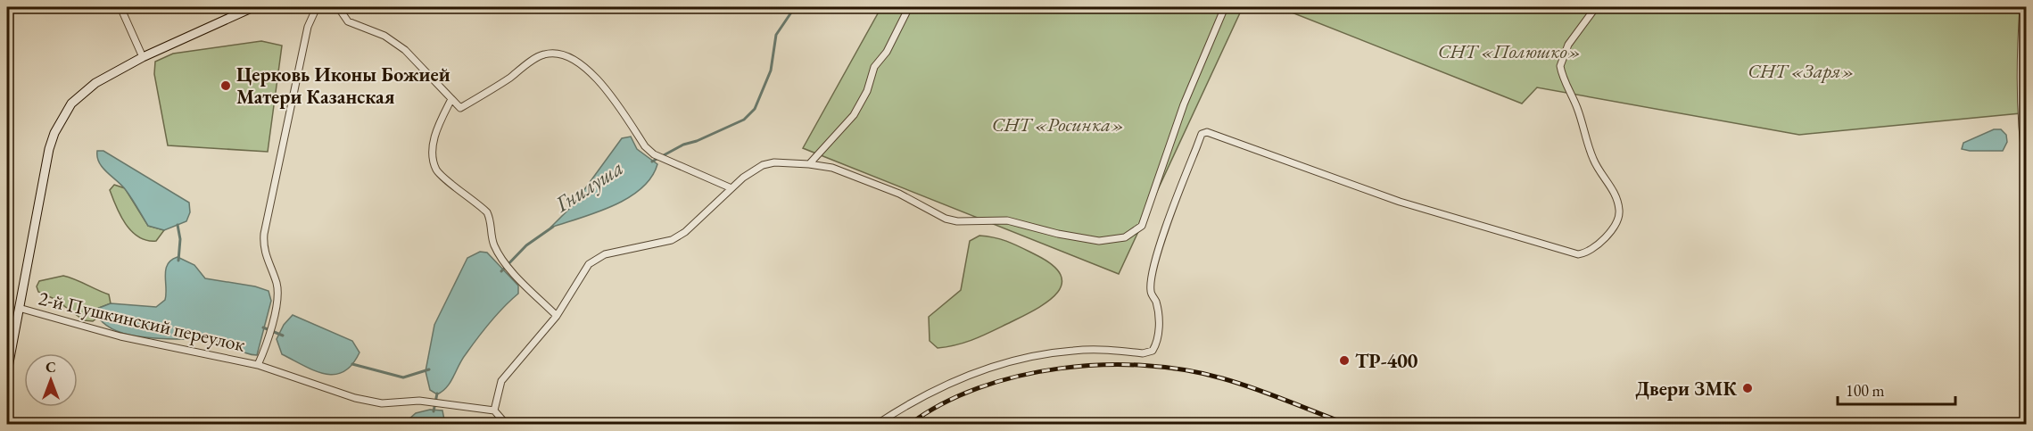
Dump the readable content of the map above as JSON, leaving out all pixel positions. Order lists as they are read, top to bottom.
{
  "streets": {
    "street": ["2-й Пушкинский переулок"]
  },
  "water": ["Гнилуша"],
  "parks": ["СНТ «Полюшко»", "СНТ «Заря»", "СНТ «Росинка»"],
  "places": ["Церковь Иконы Божией Матери Казанская", "ТР-400", "Двери ЗМК"],
  "scale_bar": "100 m",
  "north": "top"
}
